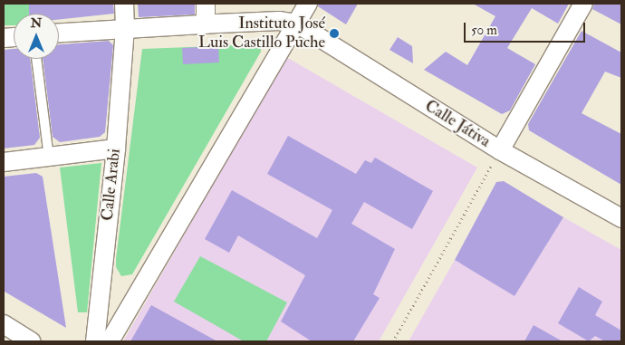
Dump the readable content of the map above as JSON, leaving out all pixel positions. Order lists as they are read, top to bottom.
{
  "streets": {
    "street": ["Calle Játiva", "Calle Arabi"]
  },
  "places": ["Instituto José Luis Castillo Puche"],
  "scale_bar": "50 m",
  "north": "top"
}
